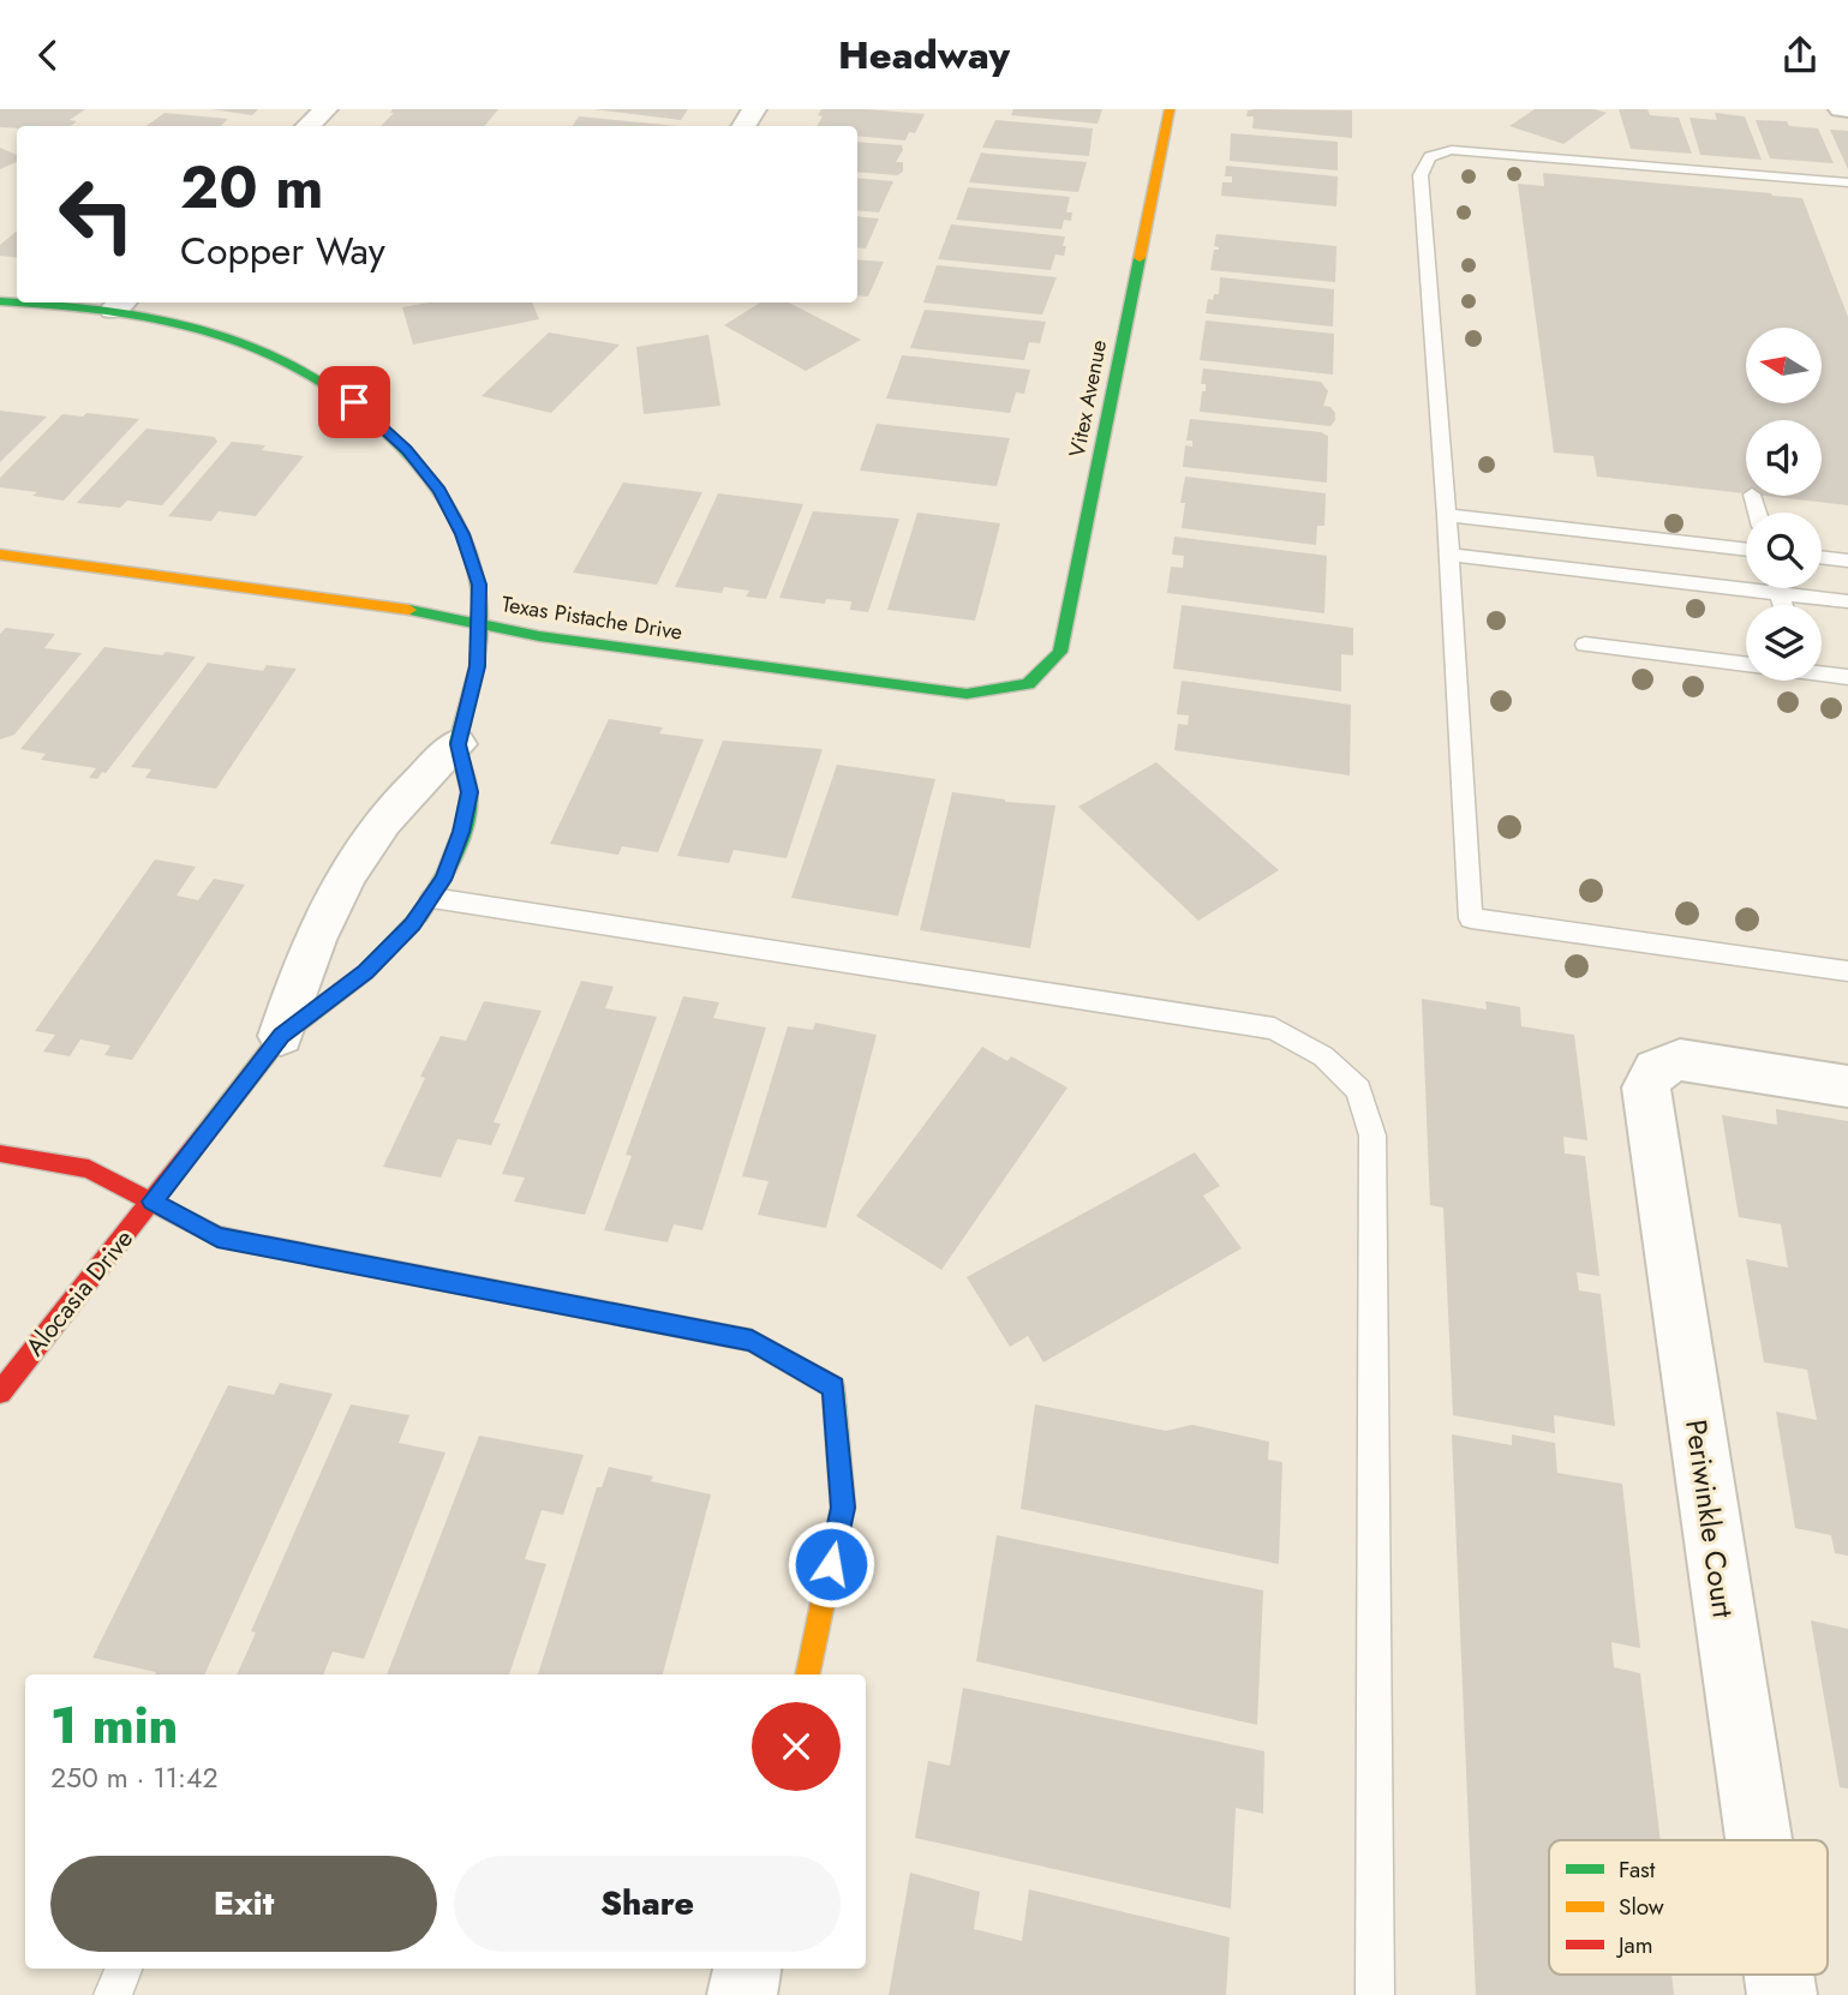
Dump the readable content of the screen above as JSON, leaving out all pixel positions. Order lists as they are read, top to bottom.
{
  "streets": {
    "street": [
      "Vitex Avenue",
      "Texas Pistache Drive",
      "Alocasia Drive",
      "Periwinkle Court"
    ]
  },
  "crossings": [
    ["Vitex Avenue", "Texas Pistache Drive"],
    ["Texas Pistache Drive", "Alocasia Drive"]
  ],
  "legend": ["Fast", "Slow", "Jam"],
  "north": "left",
  "page": {
    "header": "Headway",
    "turn": ["20 m", "Copper Way"],
    "heading": ["1 min", "250 m · 11:42"],
    "buttons": ["Exit", "Share"]
  }
}
